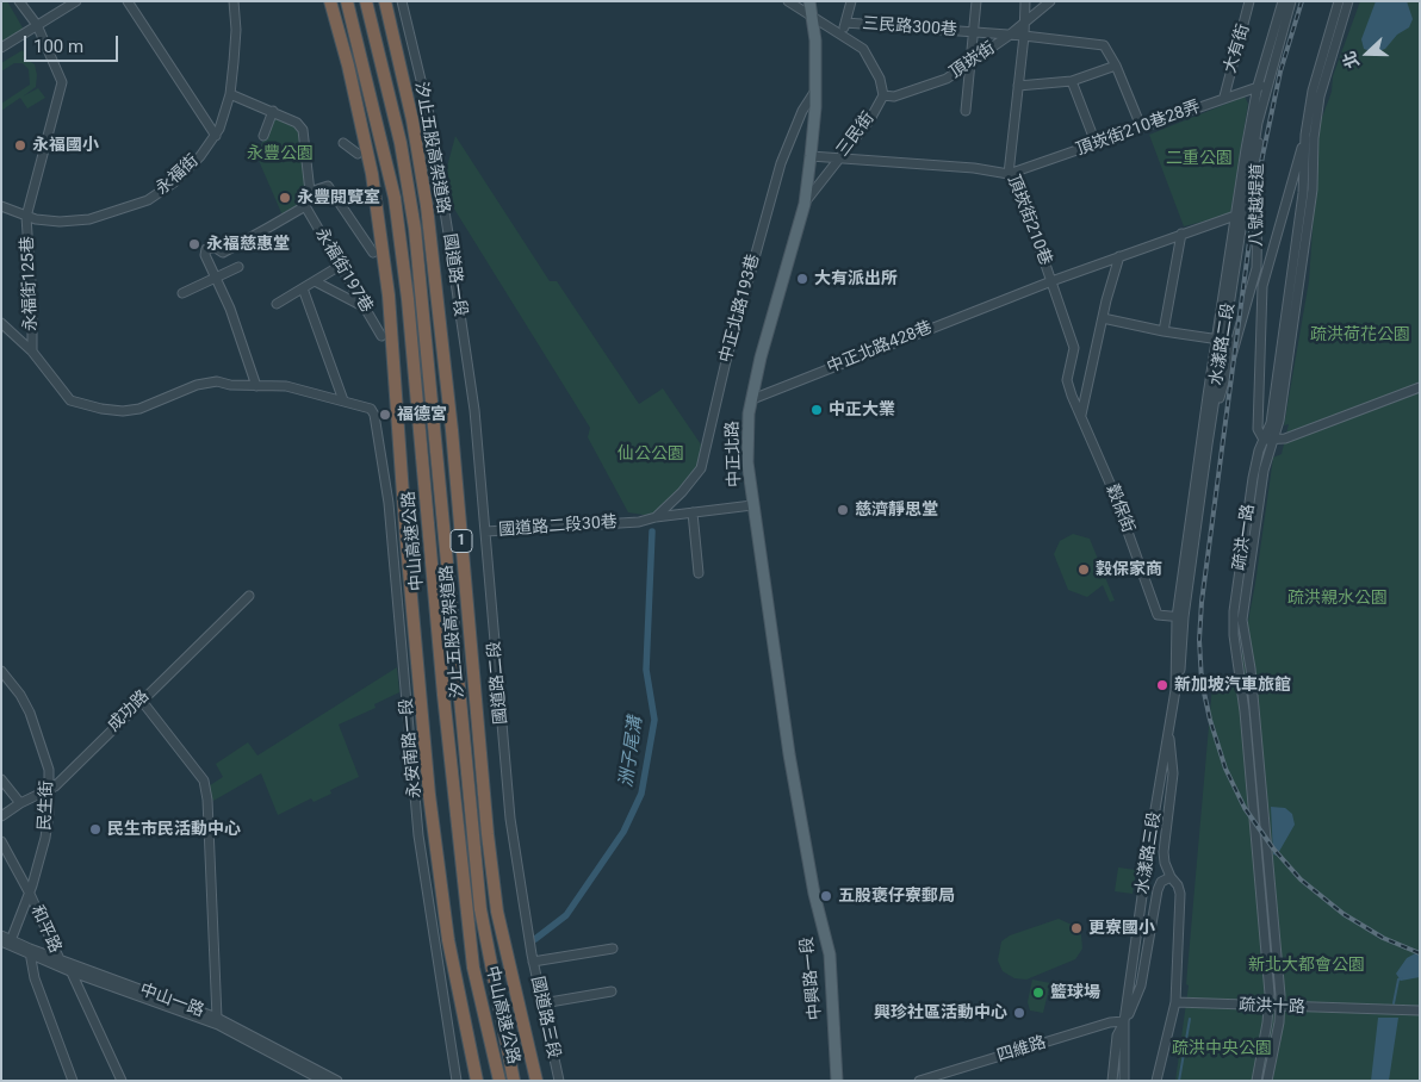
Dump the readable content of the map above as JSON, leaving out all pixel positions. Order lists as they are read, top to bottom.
{
  "streets": {
    "highway": ["汐止五股高架道路", "中山高速公路", "1"],
    "main road": ["中正北路", "中興路一段"],
    "street": [
      "三民路300巷",
      "大有街",
      "頂崁街",
      "頂崁街210巷28弄",
      "三民街",
      "永福街",
      "八號越堤道",
      "頂崁街210巷",
      "永福街197巷",
      "國道路一段",
      "永福街125巷",
      "中正北路193巷",
      "水漾路二段",
      "中正北路428巷",
      "穀保街",
      "國道路二段30巷",
      "疏洪一路",
      "國道路二段",
      "成功路",
      "永安南路一段",
      "民生街",
      "水漾路三段",
      "和平路",
      "中山一路",
      "疏洪十路",
      "國道路三段",
      "四維路"
    ]
  },
  "crossings": [
    ["三民路300巷", "頂崁街"],
    ["三民路300巷", "頂崁街210巷"],
    ["大有街", "頂崁街210巷28弄"],
    ["頂崁街", "三民街"],
    ["頂崁街", "頂崁街210巷"],
    ["頂崁街210巷28弄", "頂崁街210巷"],
    ["頂崁街210巷28弄", "水漾路二段"],
    ["三民街", "中正北路"],
    ["永福街", "永福街125巷"],
    ["八號越堤道", "水漾路二段"],
    ["八號越堤道", "疏洪一路"],
    ["頂崁街210巷", "中正北路428巷"],
    ["頂崁街210巷", "穀保街"],
    ["國道路一段", "國道路二段"],
    ["中正北路193巷", "中正北路"],
    ["中正北路193巷", "國道路二段30巷"],
    ["水漾路二段", "中正北路428巷"],
    ["水漾路二段", "穀保街"],
    ["水漾路二段", "水漾路三段"],
    ["中正北路428巷", "中正北路"],
    ["中正北路", "國道路二段30巷"],
    ["中正北路", "中興路一段"],
    ["國道路二段30巷", "國道路二段"],
    ["疏洪一路", "疏洪十路"],
    ["國道路二段", "國道路三段"],
    ["成功路", "民生街"],
    ["民生街", "和平路"],
    ["民生街", "中山一路"],
    ["水漾路三段", "四維路"],
    ["和平路", "中山一路"]
  ],
  "water": ["洲子尾溝"],
  "parks": [
    "永豐公園",
    "二重公園",
    "疏洪荷花公園",
    "仙公公園",
    "疏洪親水公園",
    "新北大都會公園",
    "疏洪中央公園"
  ],
  "places": [
    "永福國小",
    "永豐閱覽室",
    "永福慈惠堂",
    "大有派出所",
    "中正大業",
    "福德宮",
    "慈濟靜思堂",
    "穀保家商",
    "新加坡汽車旅館",
    "民生市民活動中心",
    "五股褒仔寮郵局",
    "更寮國小",
    "籃球場",
    "興珍社區活動中心"
  ],
  "scale_bar": "100 m",
  "north": "left"
}
